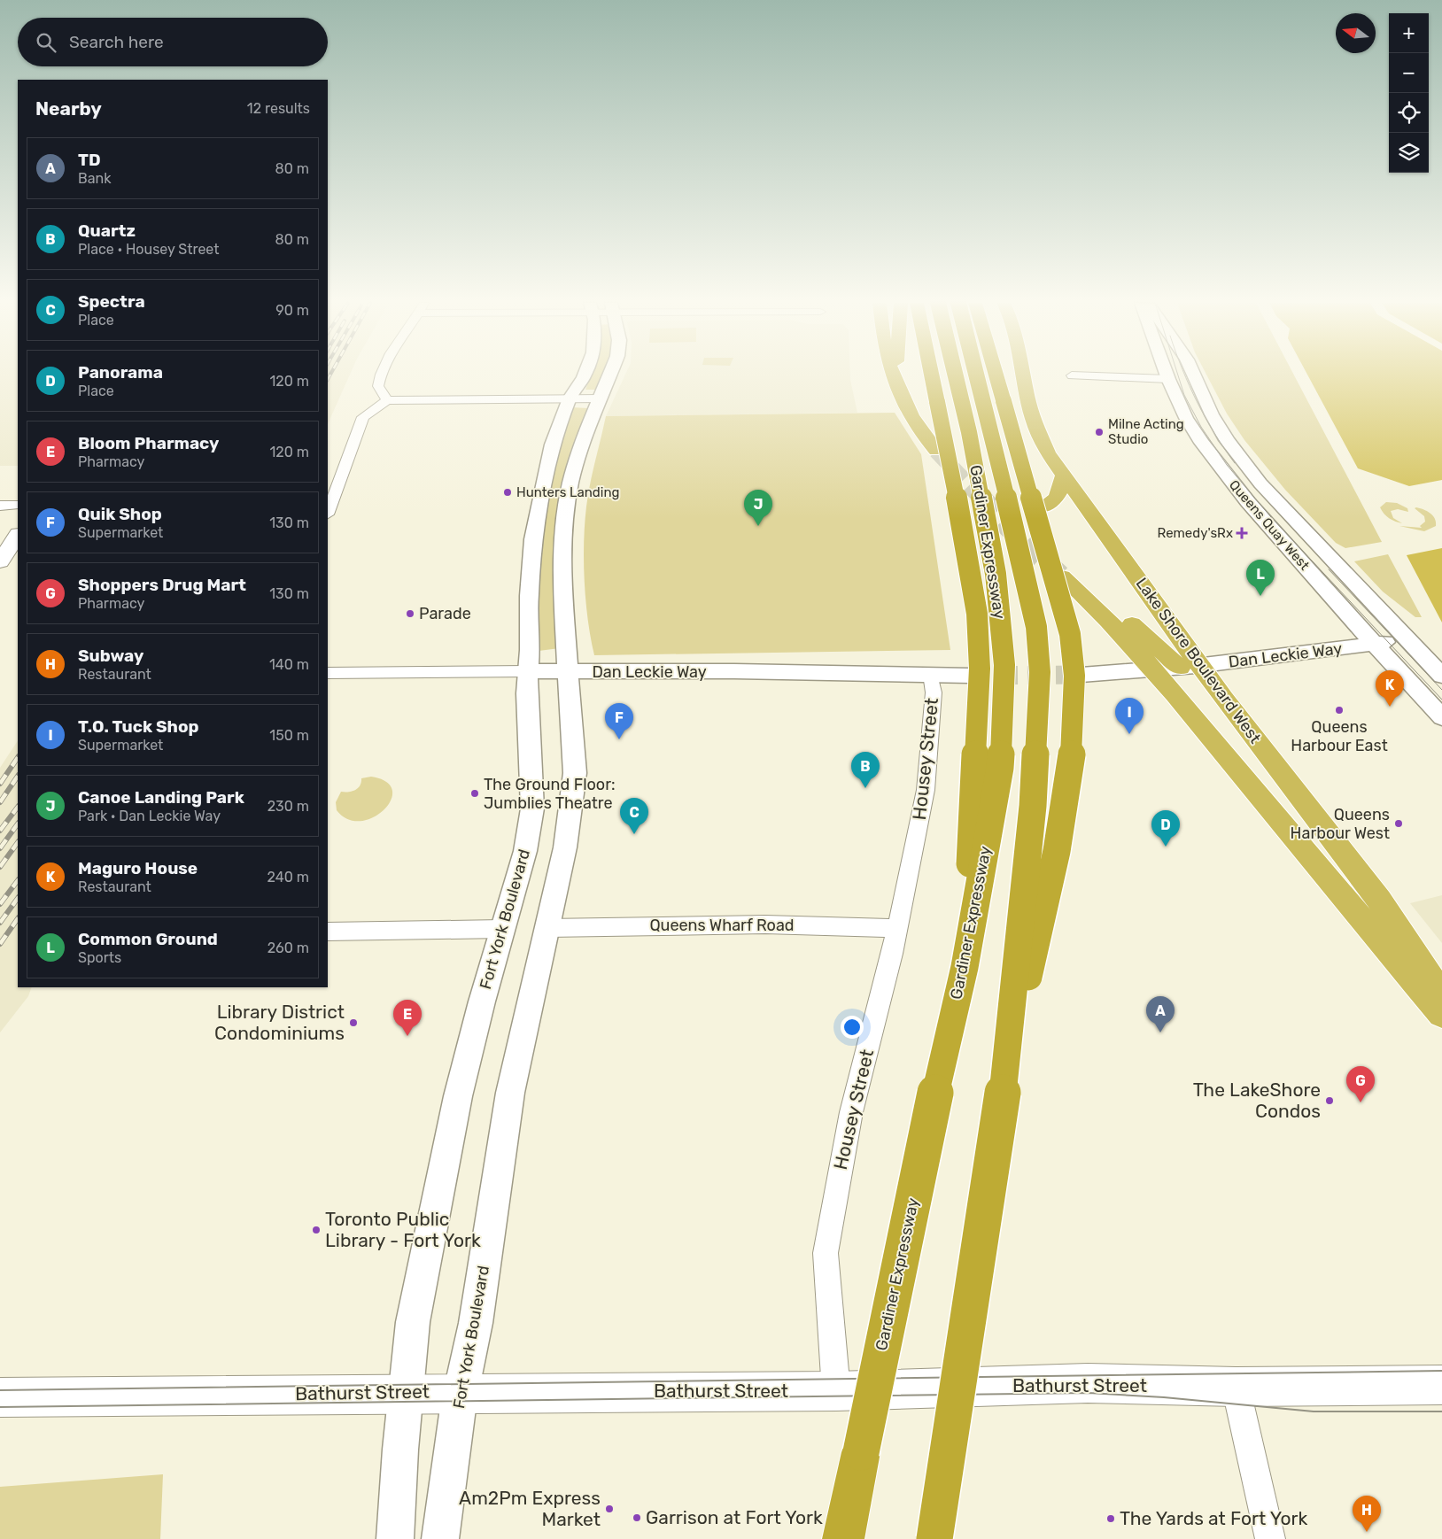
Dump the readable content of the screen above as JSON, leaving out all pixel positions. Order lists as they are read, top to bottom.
{
  "streets": {
    "highway": ["Gardiner Expressway", "Lake Shore Boulevard West"],
    "main road": ["Bathurst Street"],
    "street": [
      "Queens Quay West",
      "Dan Leckie Way",
      "Housey Street",
      "Fort York Boulevard",
      "Queens Wharf Road"
    ]
  },
  "crossings": [
    ["Queens Quay West", "Dan Leckie Way"],
    ["Dan Leckie Way", "Lake Shore Boulevard West"],
    ["Dan Leckie Way", "Housey Street"],
    ["Dan Leckie Way", "Fort York Boulevard"],
    ["Housey Street", "Queens Wharf Road"],
    ["Housey Street", "Bathurst Street"],
    ["Fort York Boulevard", "Queens Wharf Road"],
    ["Fort York Boulevard", "Bathurst Street"]
  ],
  "places": {
    "other": [
      "Milne Acting Studio",
      "Hunters Landing",
      "Parade",
      "Queens Harbour East",
      "The Ground Floor: Jumblies Theatre",
      "Queens Harbour West",
      "Library District Condominiums",
      "The LakeShore Condos",
      "Toronto Public Library - Fort York",
      "Am2Pm Express Market",
      "Garrison at Fort York",
      "The Yards at Fort York"
    ],
    "health": ["Remedy'sRx"]
  },
  "north": "left",
  "page": {
    "map_buttons": ["+", "−"],
    "search": "Search here",
    "heading": ["Nearby", "12 results"],
    "list": [
      {
        "mark": "A",
        "name": "TD",
        "note": "Bank",
        "value": "80 m"
      },
      {
        "mark": "B",
        "name": "Quartz",
        "note": "Place · Housey Street",
        "value": "80 m"
      },
      {
        "mark": "C",
        "name": "Spectra",
        "note": "Place",
        "value": "90 m"
      },
      {
        "mark": "D",
        "name": "Panorama",
        "note": "Place",
        "value": "120 m"
      },
      {
        "mark": "E",
        "name": "Bloom Pharmacy",
        "note": "Pharmacy",
        "value": "120 m"
      },
      {
        "mark": "F",
        "name": "Quik Shop",
        "note": "Supermarket",
        "value": "130 m"
      },
      {
        "mark": "G",
        "name": "Shoppers Drug Mart",
        "note": "Pharmacy",
        "value": "130 m"
      },
      {
        "mark": "H",
        "name": "Subway",
        "note": "Restaurant",
        "value": "140 m"
      },
      {
        "mark": "I",
        "name": "T.O. Tuck Shop",
        "note": "Supermarket",
        "value": "150 m"
      },
      {
        "mark": "J",
        "name": "Canoe Landing Park",
        "note": "Park · Dan Leckie Way",
        "value": "230 m"
      },
      {
        "mark": "K",
        "name": "Maguro House",
        "note": "Restaurant",
        "value": "240 m"
      },
      {
        "mark": "L",
        "name": "Common Ground",
        "note": "Sports",
        "value": "260 m"
      }
    ],
    "pins": [
      "J",
      "L",
      "K",
      "I",
      "F",
      "B",
      "C",
      "D",
      "A",
      "E",
      "G",
      "H"
    ]
  }
}
